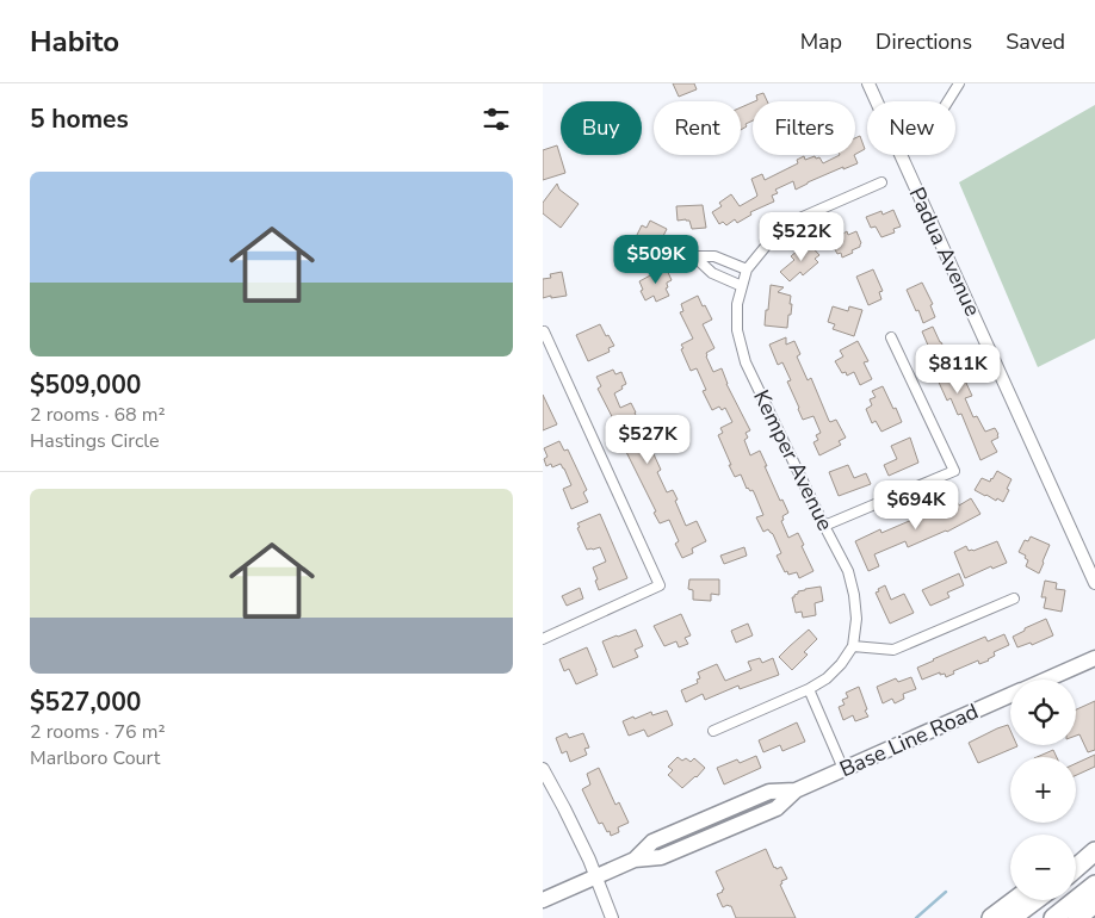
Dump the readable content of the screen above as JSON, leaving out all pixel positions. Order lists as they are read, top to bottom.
{
  "streets": {
    "main road": ["Base Line Road"],
    "street": ["Padua Avenue", "Kemper Avenue"]
  },
  "page": {
    "header": "Habito",
    "nav": ["Map", "Directions", "Saved"],
    "heading": "5 homes",
    "chip": [
      "Buy",
      "Rent",
      "Filters",
      "New"
    ],
    "list": [
      {
        "name": "$509,000",
        "note": "2 rooms · 68 m² · Hastings Circle"
      },
      {
        "name": "$527,000",
        "note": "2 rooms · 76 m² · Marlboro Court"
      }
    ],
    "price": [
      "$522K",
      "$509K",
      "$811K",
      "$527K",
      "$694K"
    ],
    "map_buttons": ["+", "−"]
  }
}
